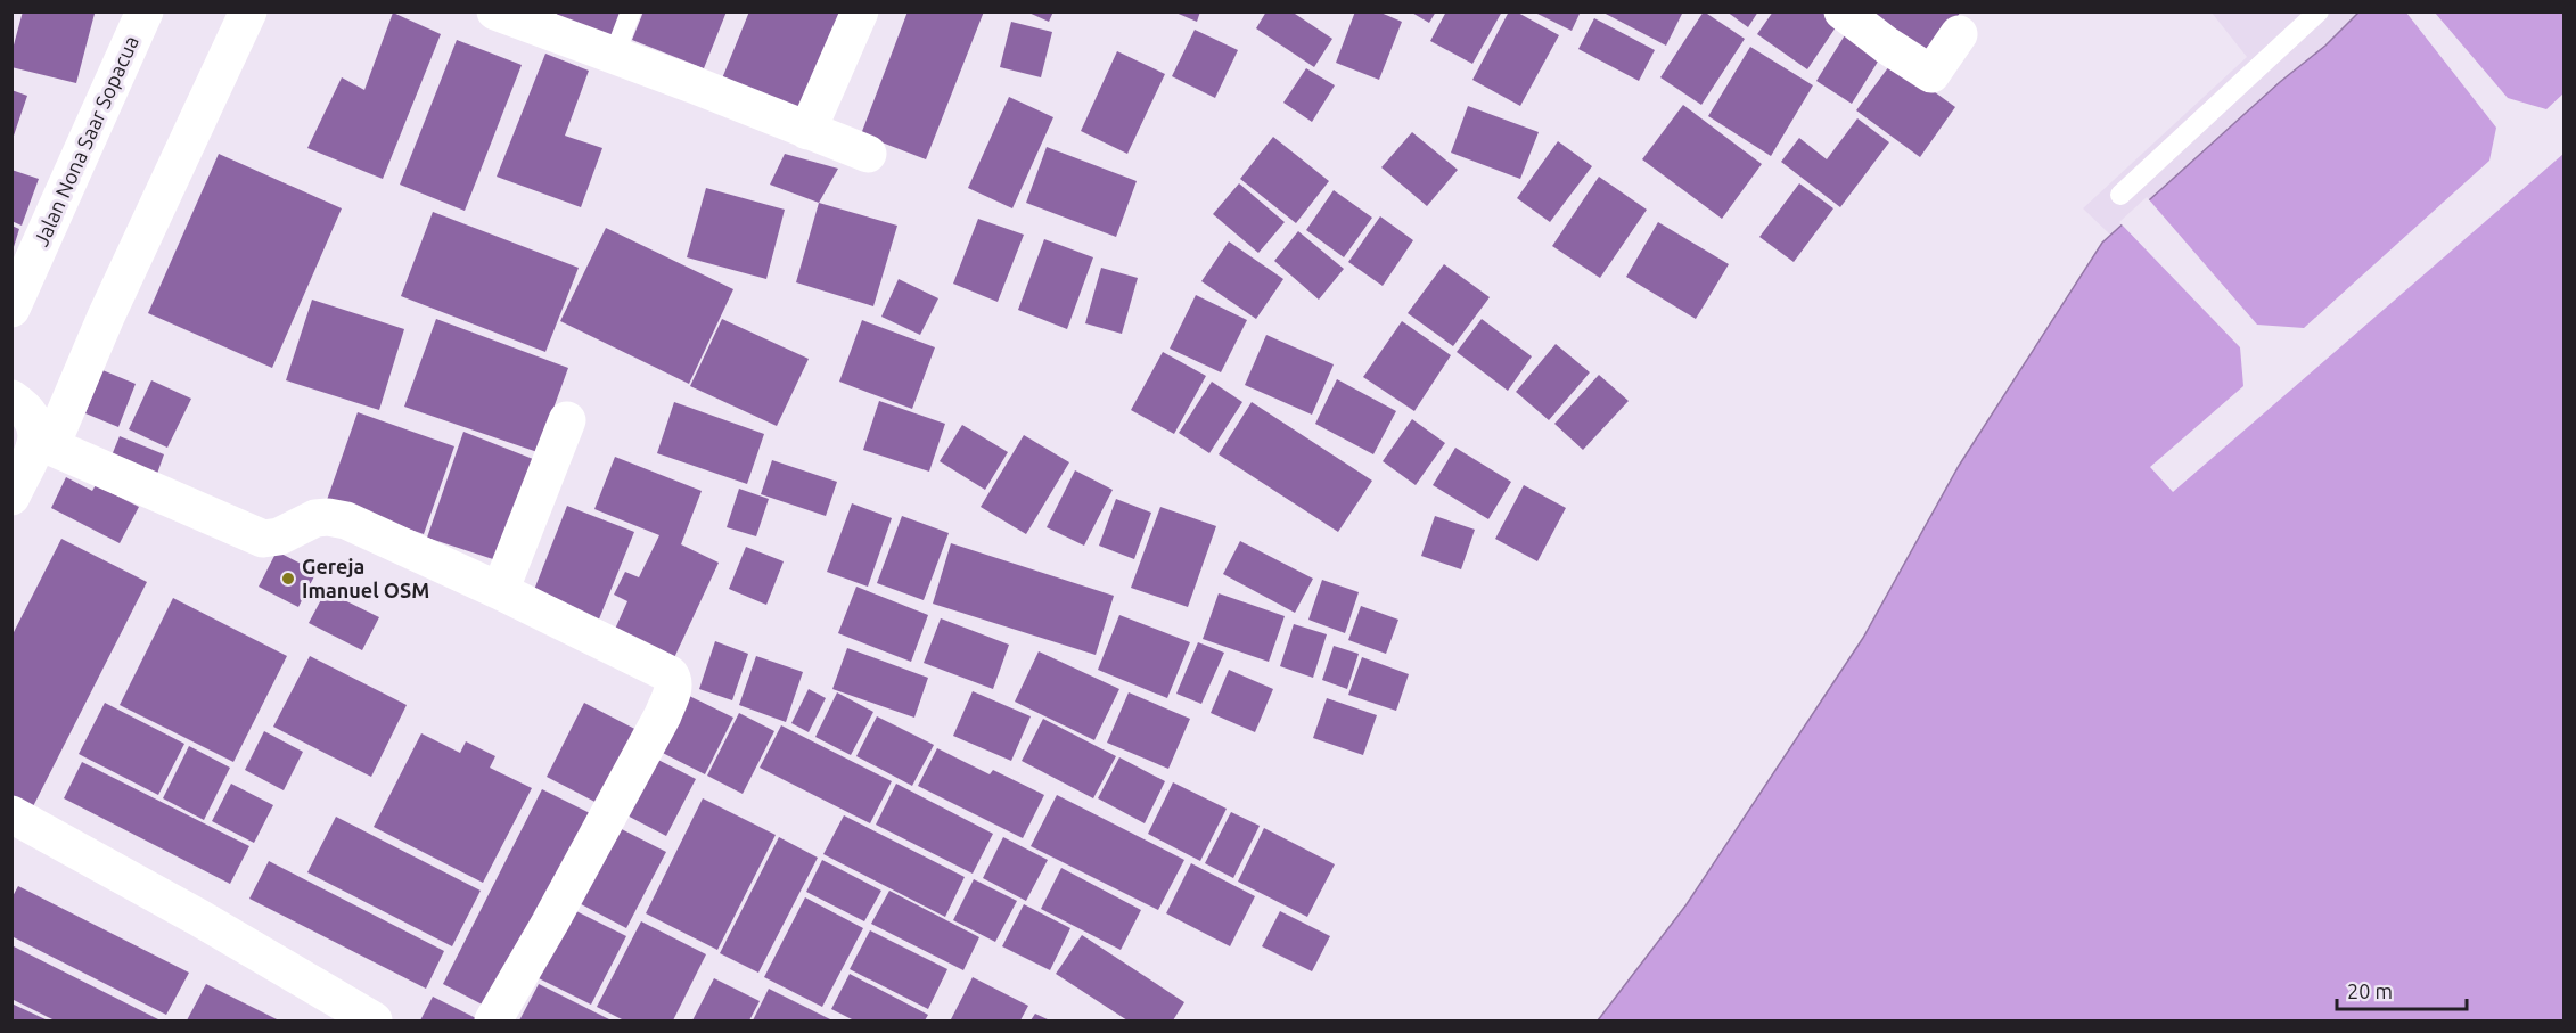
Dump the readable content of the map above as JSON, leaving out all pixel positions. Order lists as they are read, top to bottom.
{
  "streets": {
    "street": ["Jalan Nona Saar Sopacua"]
  },
  "places": ["Gereja Imanuel OSM"],
  "scale_bar": "20 m"
}
